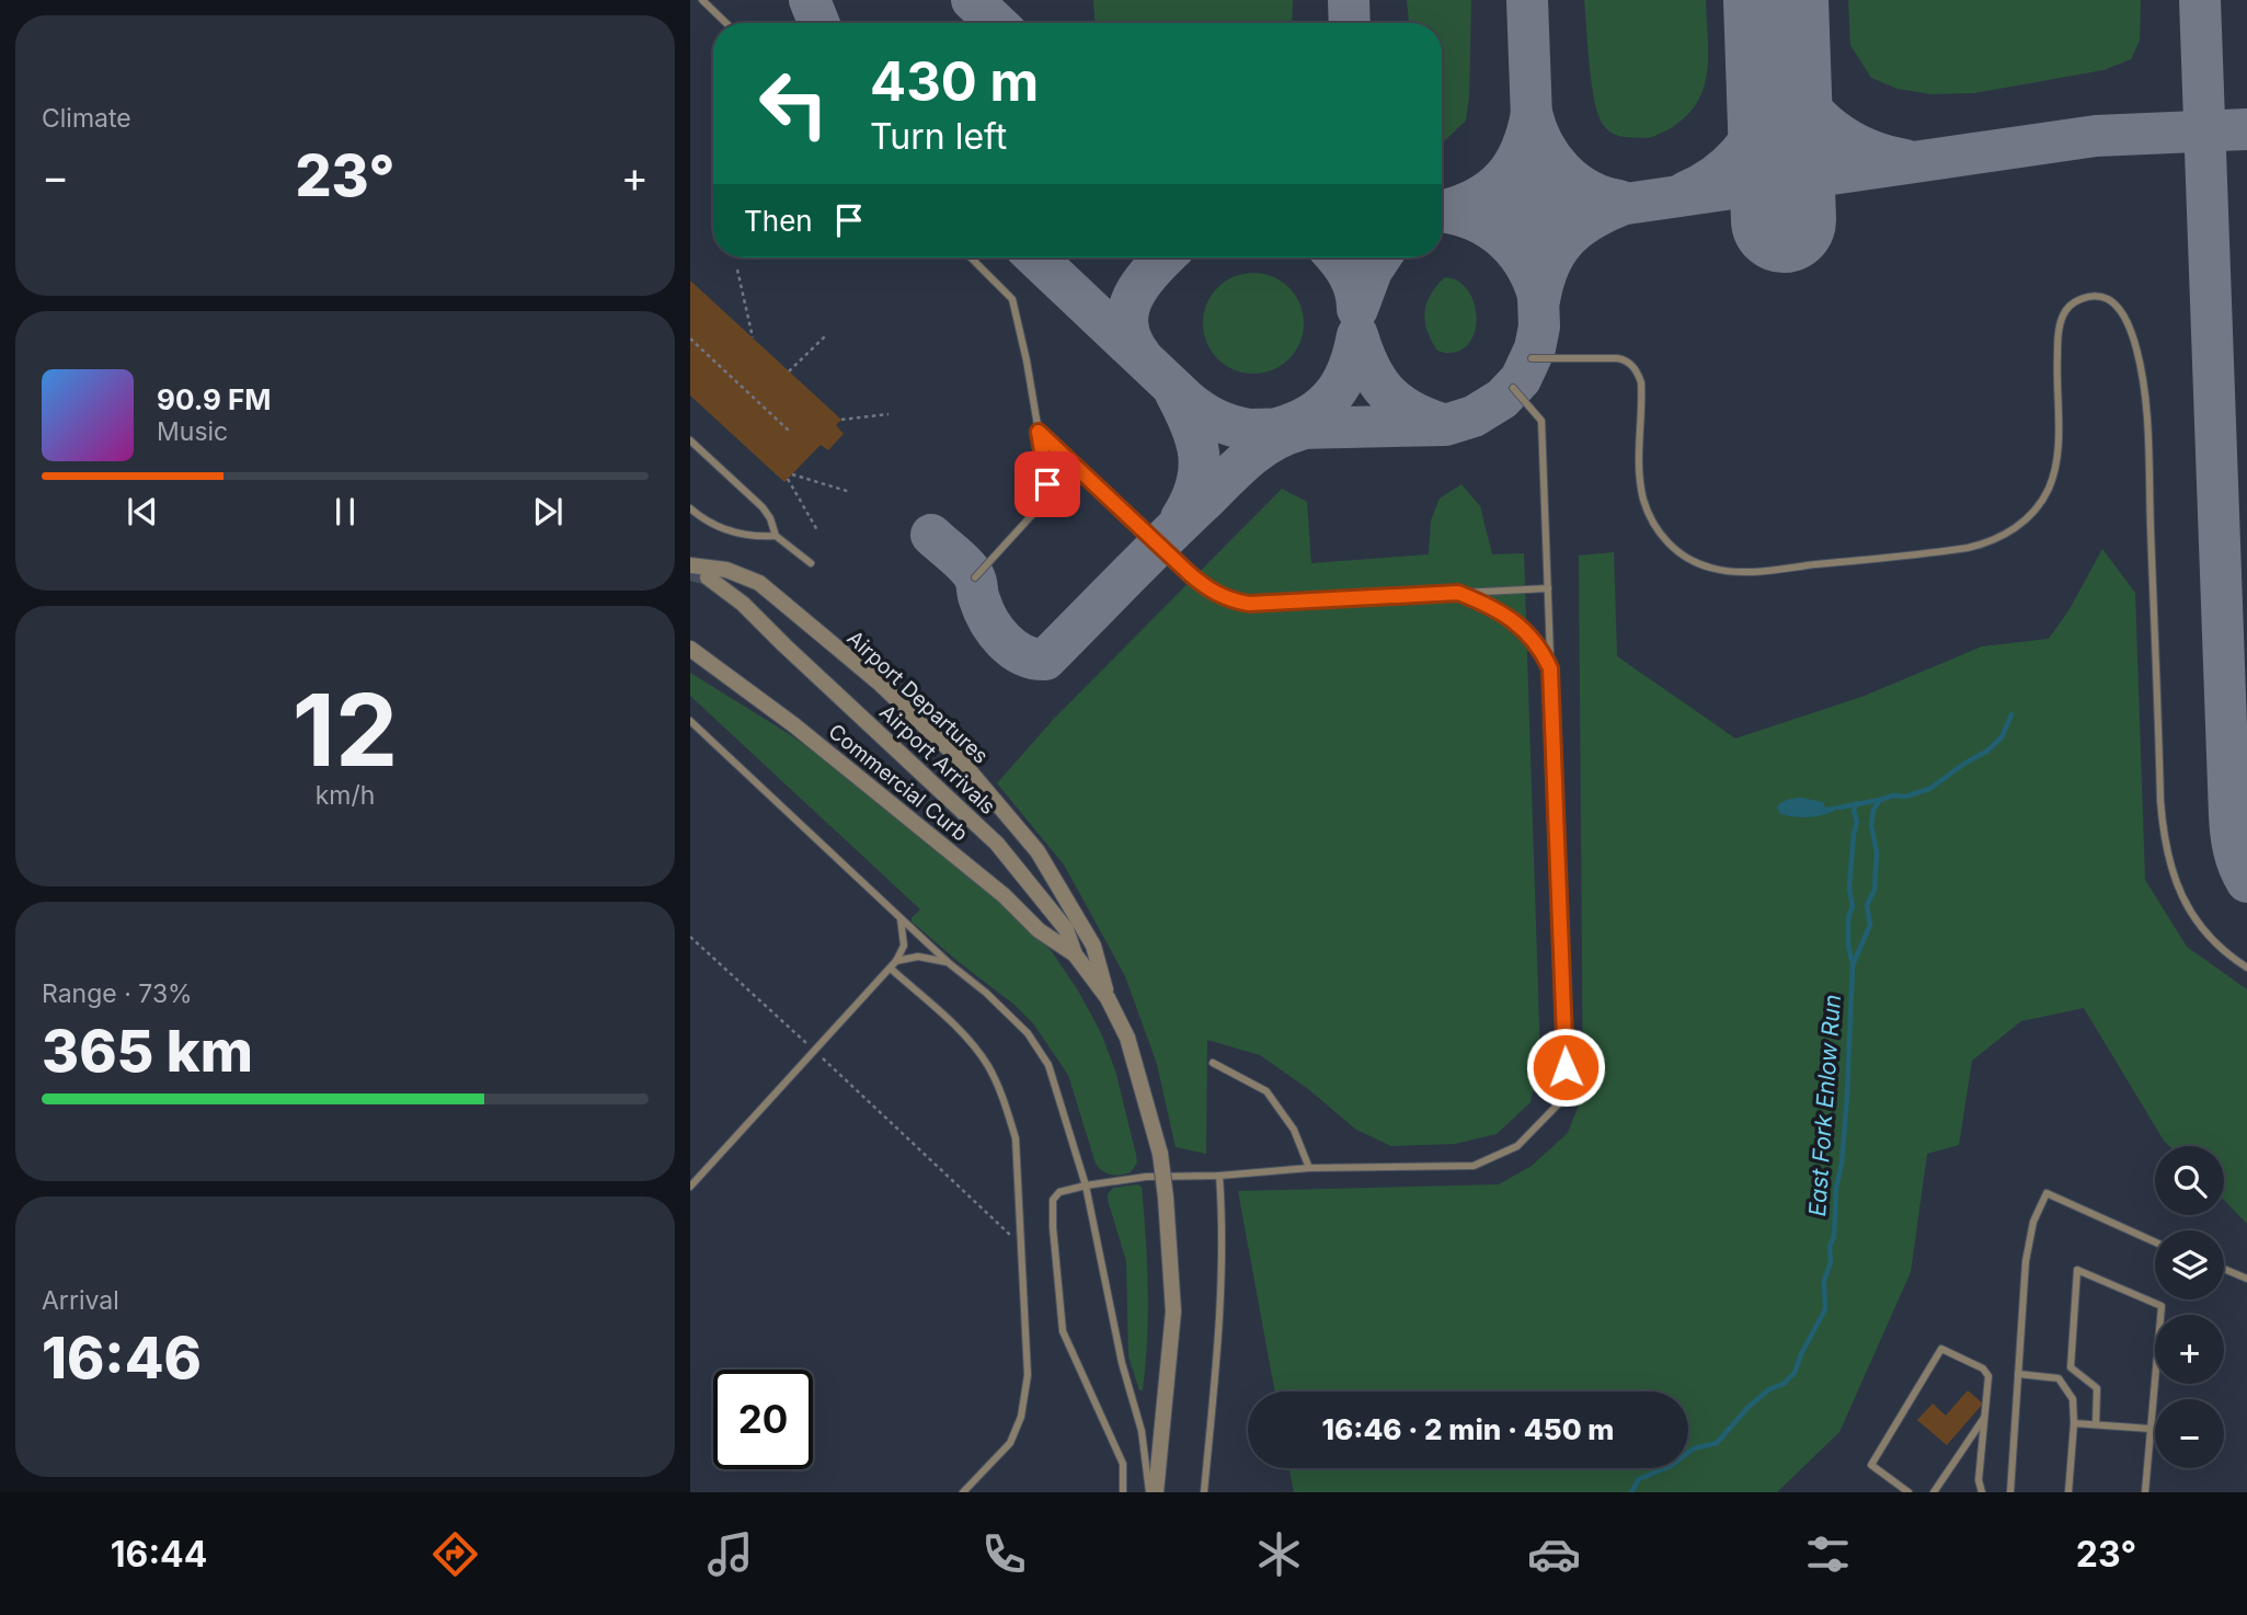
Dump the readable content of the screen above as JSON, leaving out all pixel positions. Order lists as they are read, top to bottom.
{
  "streets": {
    "street": ["Airport Departures", "Airport Arrivals", "Commercial Curb"]
  },
  "crossings": [
    ["Airport Departures", "Airport Arrivals"],
    ["Airport Arrivals", "Commercial Curb"]
  ],
  "water": ["East Fork Enlow Run"],
  "page": {
    "tile": [
      "Climate",
      ["12", "km/h"],
      ["Range · 73%", "365 km"],
      ["Arrival", "16:46"]
    ],
    "turn": ["430 m", "Turn left"],
    "heat": ["−", "23°", "+"],
    "then": "Then",
    "song": ["90.9 FM", "Music"],
    "map_buttons": ["+", "−"],
    "limit": "20",
    "trip": "16:46 · 2 min · 450 m",
    "tabs": ["16:44", "23°"]
  }
}
